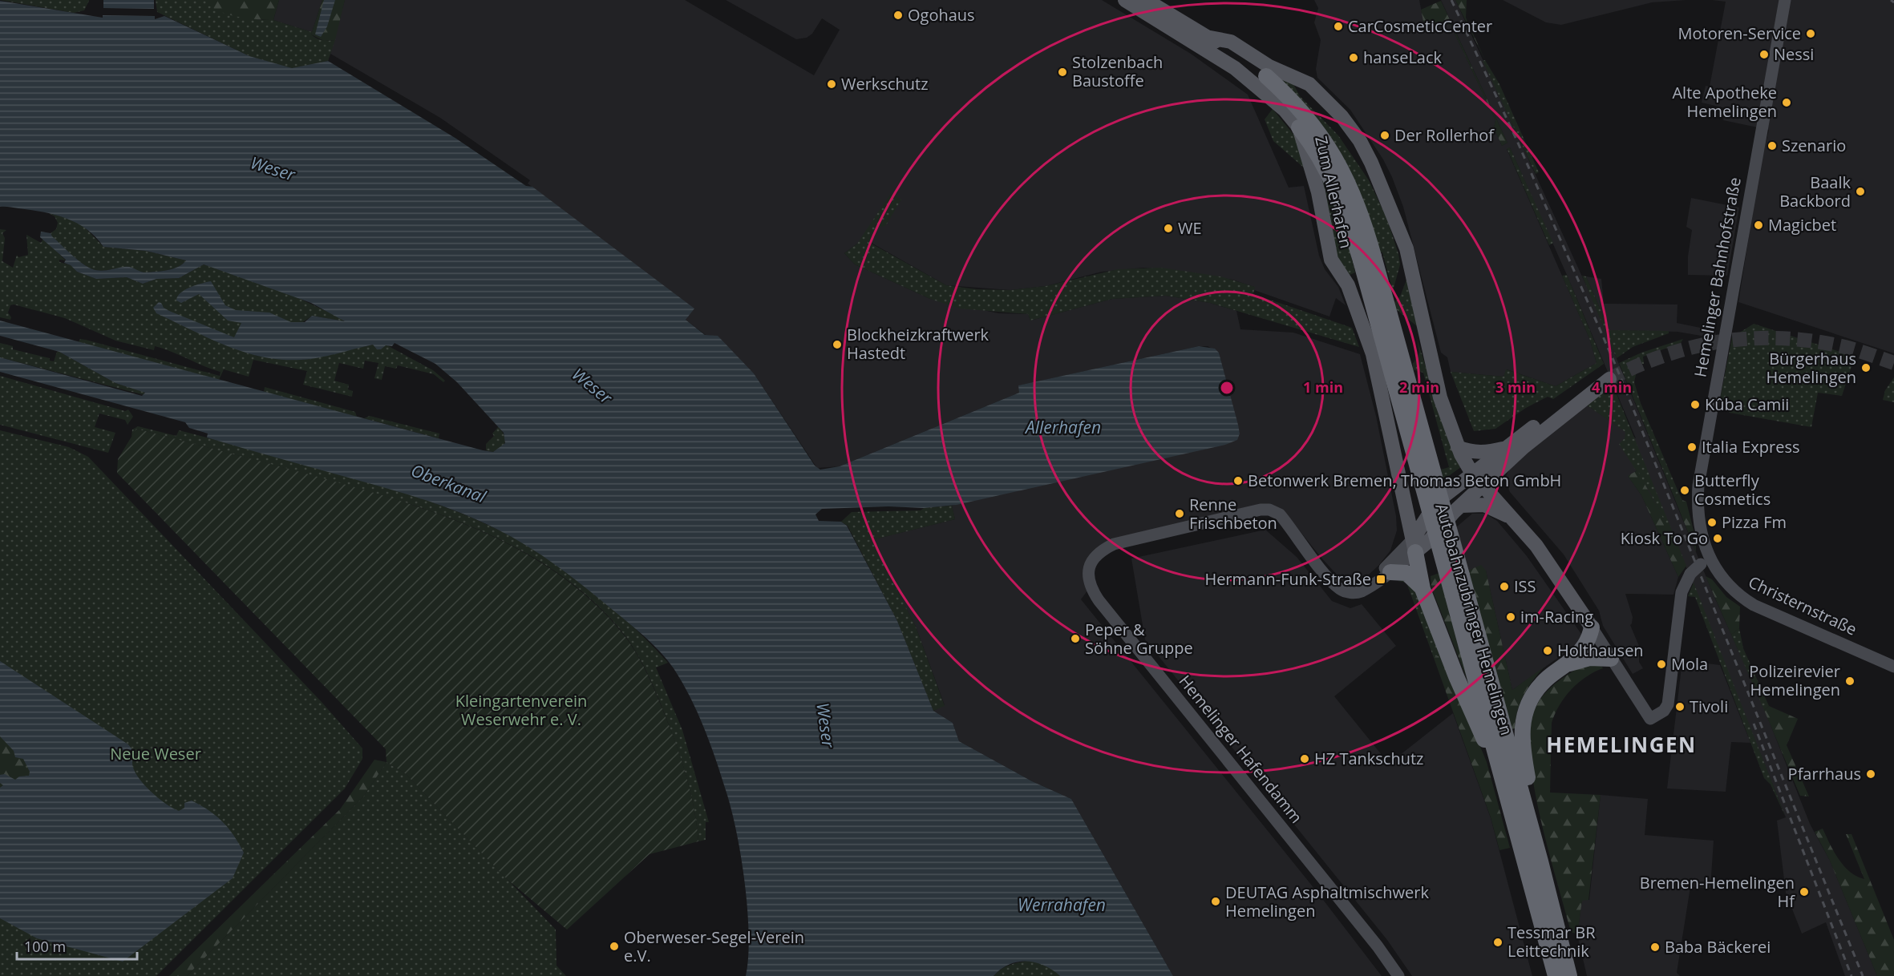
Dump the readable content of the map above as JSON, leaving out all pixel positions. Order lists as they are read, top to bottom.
{
  "streets": {
    "highway": ["Autobahnzubringer Hemelingen"],
    "main road": ["Zum Allerhafen"],
    "street": ["Hemelinger Bahnhofstraße", "Christernstraße", "Hemelinger Hafendamm"]
  },
  "crossings": [
    ["Zum Allerhafen", "Autobahnzubringer Hemelingen"],
    ["Hemelinger Bahnhofstraße", "Christernstraße"]
  ],
  "districts": ["HEMELINGEN"],
  "water": [
    "Weser",
    "Allerhafen",
    "Oberkanal",
    "Werrahafen"
  ],
  "parks": ["Kleingartenverein Weserwehr e. V.", "Neue Weser"],
  "places": {
    "other": [
      "Ogohaus",
      "CarCosmeticCenter",
      "Motoren-Service",
      "Nessi",
      "hanseLack",
      "Stolzenbach Baustoffe",
      "Werkschutz",
      "Alte Apotheke Hemelingen",
      "Der Rollerhof",
      "Szenario",
      "Baalk Backbord",
      "Magicbet",
      "WE",
      "Blockheizkraftwerk Hastedt",
      "Bürgerhaus Hemelingen",
      "Kûba Camii",
      "Italia Express",
      "Betonwerk Bremen, Thomas Beton GmbH",
      "Butterfly Cosmetics",
      "Renne Frischbeton",
      "Pizza Fm",
      "Kiosk To Go",
      "ISS",
      "im-Racing",
      "Peper & Söhne Gruppe",
      "Holthausen",
      "Mola",
      "Polizeirevier Hemelingen",
      "Tivoli",
      "HZ Tankschutz",
      "Pfarrhaus",
      "Bremen-Hemelingen Hf",
      "DEUTAG Asphaltmischwerk Hemelingen",
      "Tessmar BR Leittechnik",
      "Oberweser-Segel-Verein e.V.",
      "Baba Bäckerei"
    ],
    "transit": ["Hermann-Funk-Straße"]
  },
  "scale_bar": "100 m",
  "rings": [
    "1 min",
    "2 min",
    "3 min",
    "4 min"
  ]
}
